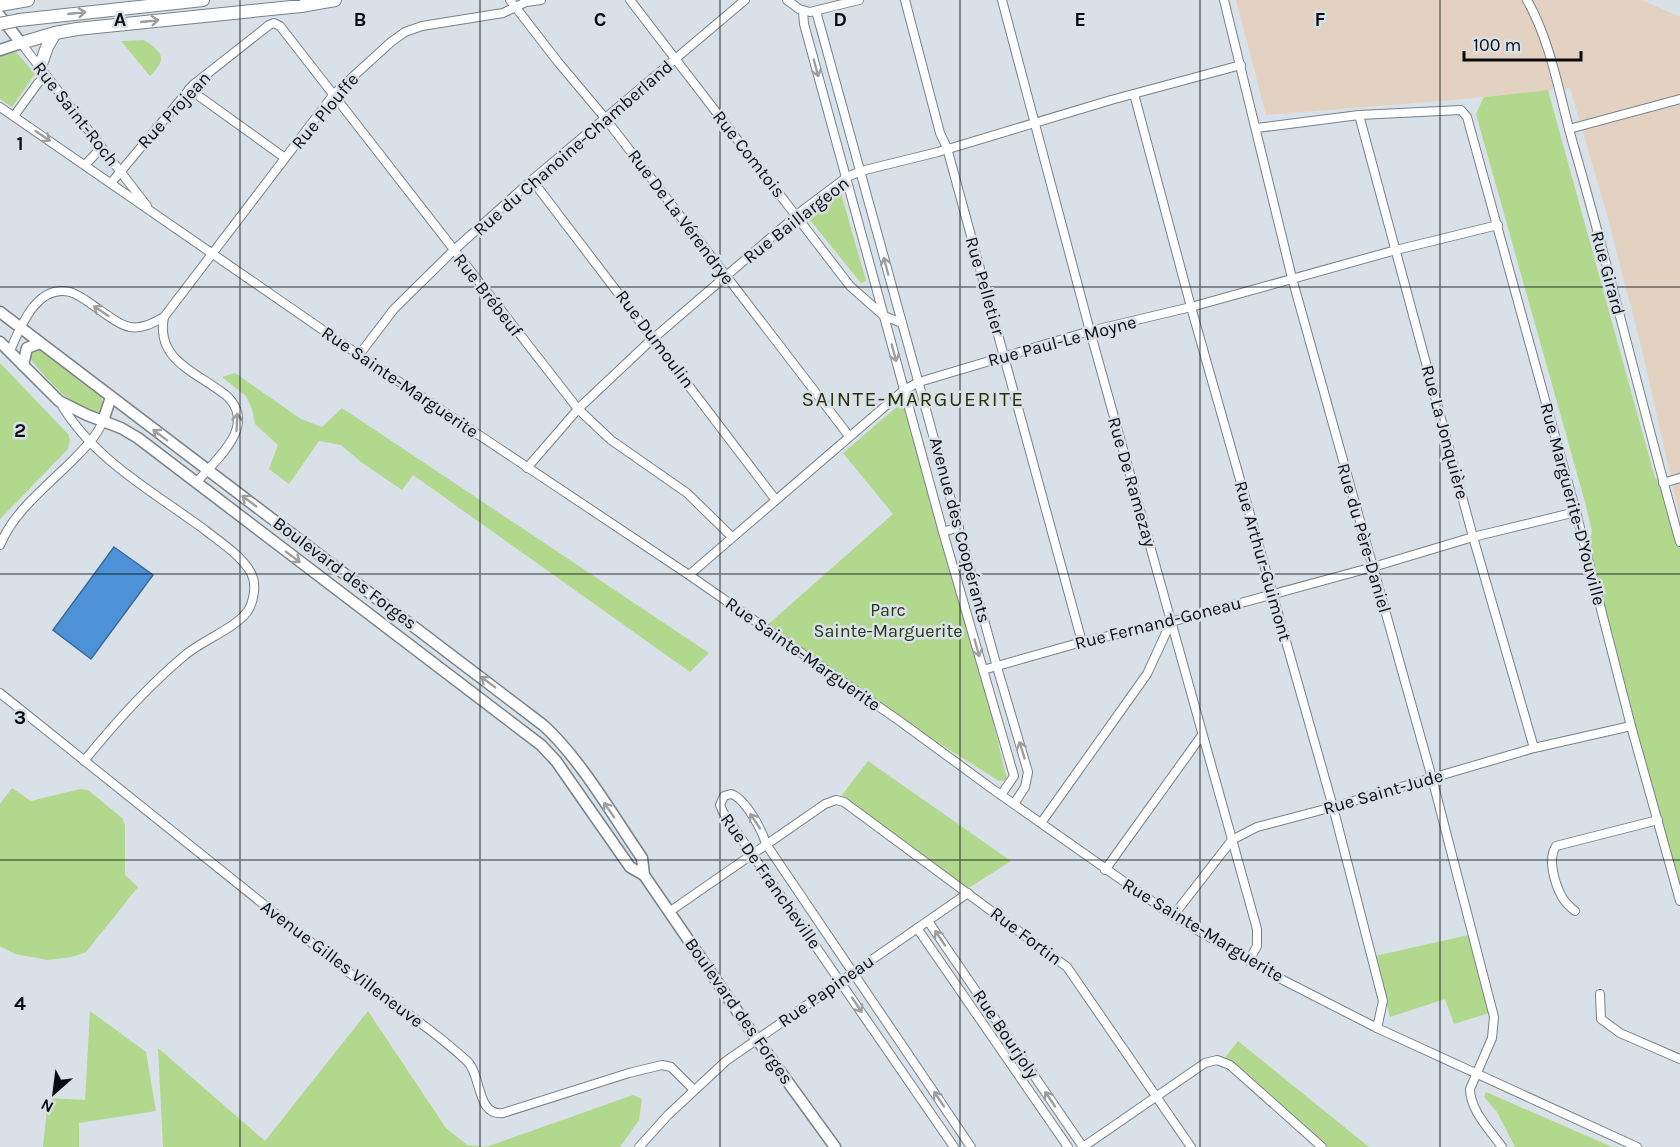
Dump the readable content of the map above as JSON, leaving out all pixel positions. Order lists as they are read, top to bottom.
{
  "streets": {
    "main road": ["Rue Saint-Roch", "Boulevard des Forges"],
    "street": [
      "Rue Projean",
      "Rue Plouffe",
      "Rue du Chanoine-Chamberland",
      "Rue Comtois",
      "Rue De La Vérendrye",
      "Rue Baillargeon",
      "Rue Girard",
      "Rue Pelletier",
      "Rue Brébeuf",
      "Rue Dumoulin",
      "Rue Paul-Le Moyne",
      "Rue Sainte-Marguerite",
      "Rue La Jonquière",
      "Rue De Ramezay",
      "Rue Marguerite-D'Youville",
      "Avenue des Coopérants",
      "Rue du Père-Daniel",
      "Rue Arthur-Guimont",
      "Rue Fernand-Goneau",
      "Rue Saint-Jude",
      "Rue De Francheville",
      "Rue Fortin",
      "Avenue Gilles Villeneuve",
      "Rue Papineau",
      "Rue Bourjoly"
    ]
  },
  "crossings": [
    ["Rue Projean", "Rue Saint-Roch"],
    ["Rue Projean", "Rue Brébeuf"],
    ["Rue Projean", "Rue Sainte-Marguerite"],
    ["Rue Plouffe", "Rue De La Vérendrye"],
    ["Rue Plouffe", "Rue Brébeuf"],
    ["Rue Plouffe", "Rue Sainte-Marguerite"],
    ["Rue Saint-Roch", "Rue Sainte-Marguerite"],
    ["Rue du Chanoine-Chamberland", "Rue Comtois"],
    ["Rue du Chanoine-Chamberland", "Rue De La Vérendrye"],
    ["Rue du Chanoine-Chamberland", "Rue Brébeuf"],
    ["Rue du Chanoine-Chamberland", "Rue Dumoulin"],
    ["Rue du Chanoine-Chamberland", "Rue Sainte-Marguerite"],
    ["Rue Comtois", "Rue Baillargeon"],
    ["Rue Comtois", "Avenue des Coopérants"],
    ["Rue De La Vérendrye", "Rue Baillargeon"],
    ["Rue De La Vérendrye", "Rue Paul-Le Moyne"],
    ["Rue Baillargeon", "Rue Pelletier"],
    ["Rue Baillargeon", "Rue Brébeuf"],
    ["Rue Baillargeon", "Rue Dumoulin"],
    ["Rue Baillargeon", "Rue Sainte-Marguerite"],
    ["Rue Baillargeon", "Rue De Ramezay"],
    ["Rue Baillargeon", "Avenue des Coopérants"],
    ["Rue Baillargeon", "Rue du Père-Daniel"],
    ["Rue Baillargeon", "Rue Arthur-Guimont"],
    ["Rue Pelletier", "Rue Paul-Le Moyne"],
    ["Rue Pelletier", "Rue Fernand-Goneau"],
    ["Rue Brébeuf", "Rue Paul-Le Moyne"],
    ["Rue Dumoulin", "Rue Paul-Le Moyne"],
    ["Rue Paul-Le Moyne", "Rue Sainte-Marguerite"],
    ["Rue Paul-Le Moyne", "Rue La Jonquière"],
    ["Rue Paul-Le Moyne", "Rue De Ramezay"],
    ["Rue Paul-Le Moyne", "Rue Marguerite-D'Youville"],
    ["Rue Paul-Le Moyne", "Avenue des Coopérants"],
    ["Rue Paul-Le Moyne", "Rue du Père-Daniel"],
    ["Rue Paul-Le Moyne", "Rue Arthur-Guimont"],
    ["Rue Sainte-Marguerite", "Rue De Ramezay"],
    ["Rue Sainte-Marguerite", "Avenue des Coopérants"],
    ["Rue Sainte-Marguerite", "Rue du Père-Daniel"],
    ["Rue Sainte-Marguerite", "Rue Arthur-Guimont"],
    ["Rue Sainte-Marguerite", "Rue Saint-Jude"],
    ["Rue La Jonquière", "Rue Marguerite-D'Youville"],
    ["Rue La Jonquière", "Rue Fernand-Goneau"],
    ["Rue La Jonquière", "Rue Saint-Jude"],
    ["Rue De Ramezay", "Rue Fernand-Goneau"],
    ["Rue De Ramezay", "Rue Saint-Jude"],
    ["Rue Marguerite-D'Youville", "Rue Fernand-Goneau"],
    ["Rue Marguerite-D'Youville", "Rue Saint-Jude"],
    ["Avenue des Coopérants", "Rue Fernand-Goneau"],
    ["Rue du Père-Daniel", "Rue Fernand-Goneau"],
    ["Rue du Père-Daniel", "Rue Saint-Jude"],
    ["Rue Arthur-Guimont", "Rue Fernand-Goneau"],
    ["Rue Arthur-Guimont", "Rue Saint-Jude"],
    ["Boulevard des Forges", "Rue Papineau"],
    ["Rue De Francheville", "Rue Fortin"],
    ["Rue De Francheville", "Rue Papineau"],
    ["Rue Fortin", "Rue Papineau"],
    ["Avenue Gilles Villeneuve", "Rue Papineau"],
    ["Rue Papineau", "Rue Bourjoly"]
  ],
  "districts": ["SAINTE-MARGUERITE"],
  "parks": ["Parc Sainte-Marguerite"],
  "scale_bar": "100 m",
  "north": "bottom left",
  "grid": {
    "columns": [
      "A",
      "B",
      "C",
      "D",
      "E",
      "F"
    ],
    "rows": [
      "1",
      "2",
      "3",
      "4"
    ]
  }
}
